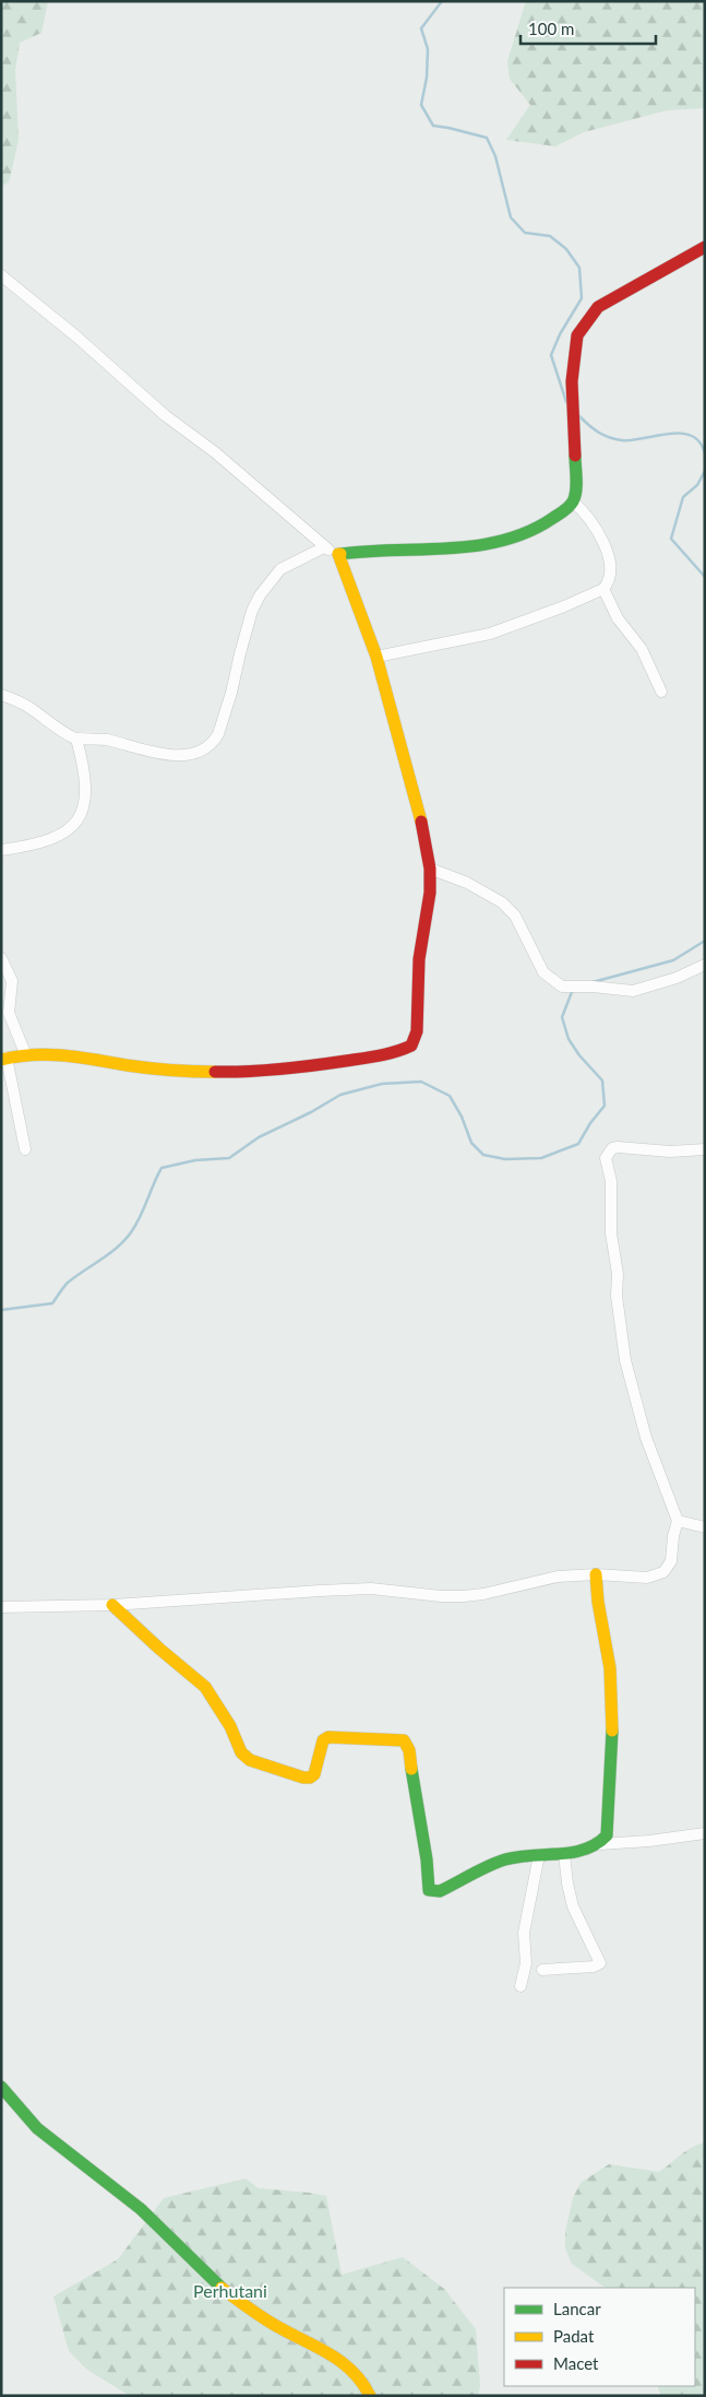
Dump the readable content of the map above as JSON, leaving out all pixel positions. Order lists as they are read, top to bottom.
{
  "parks": ["Perhutani"],
  "legend": ["Lancar", "Padat", "Macet"],
  "scale_bar": "100 m"
}
